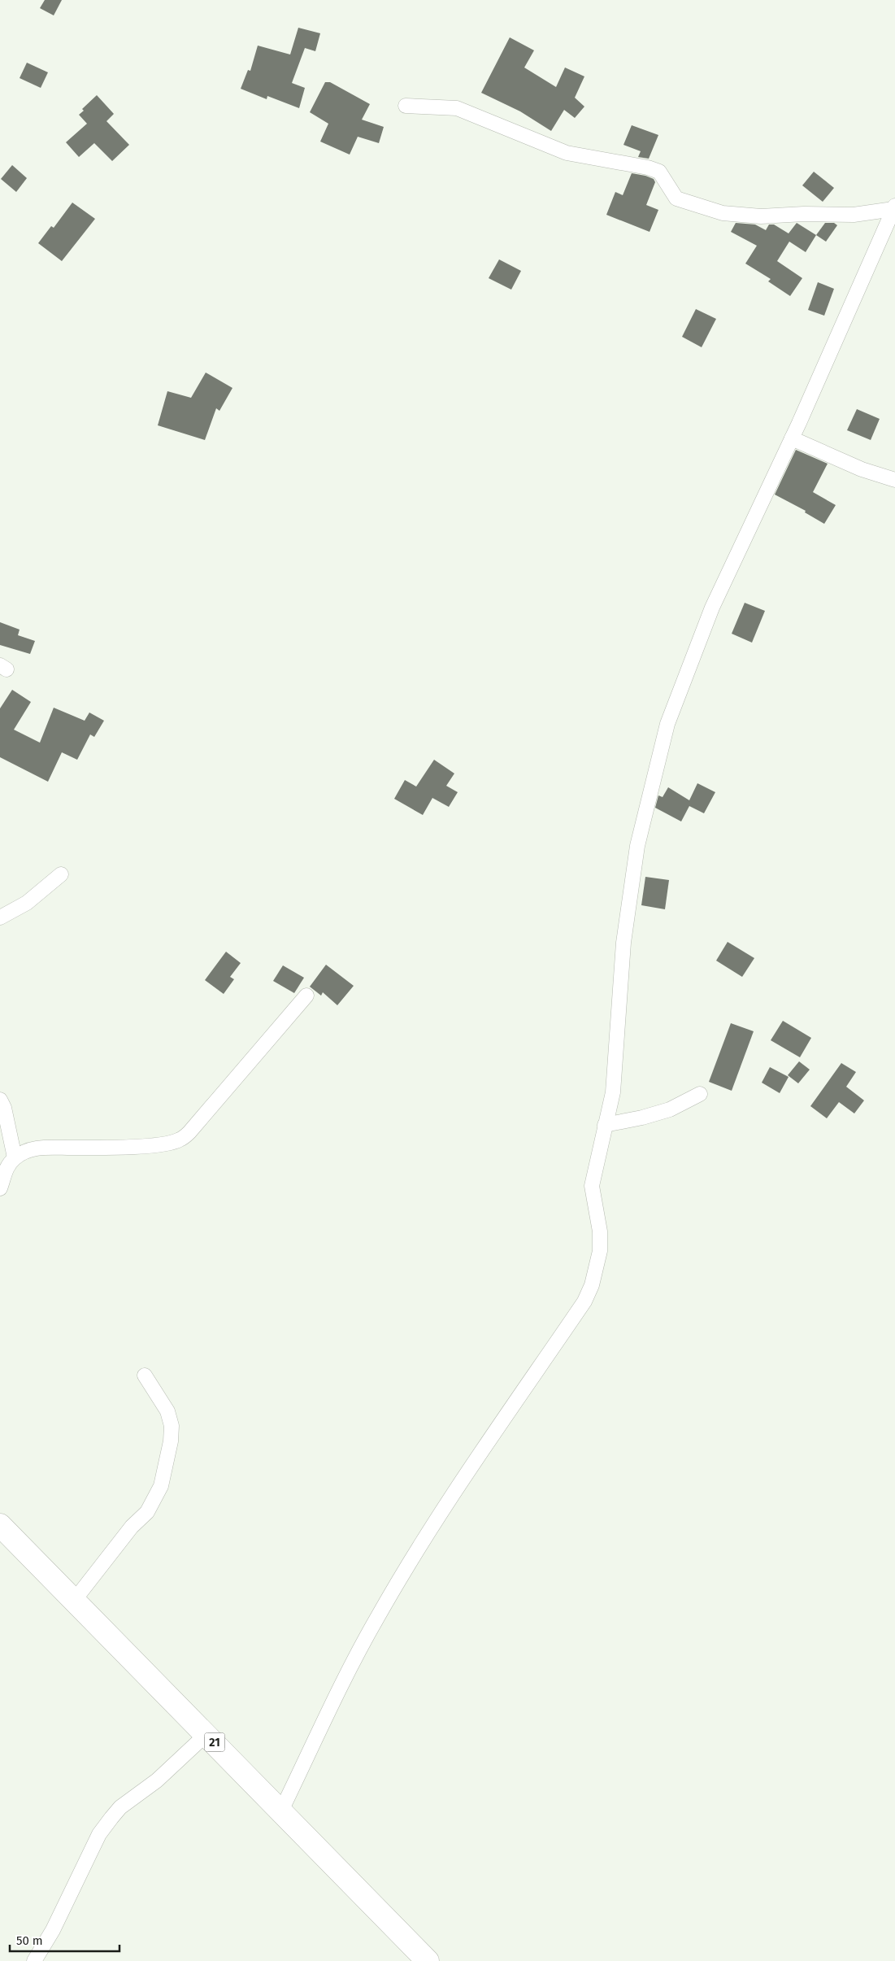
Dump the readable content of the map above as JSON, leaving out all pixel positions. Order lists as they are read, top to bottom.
{
  "streets": {
    "highway": ["21"]
  },
  "scale_bar": "50 m"
}
